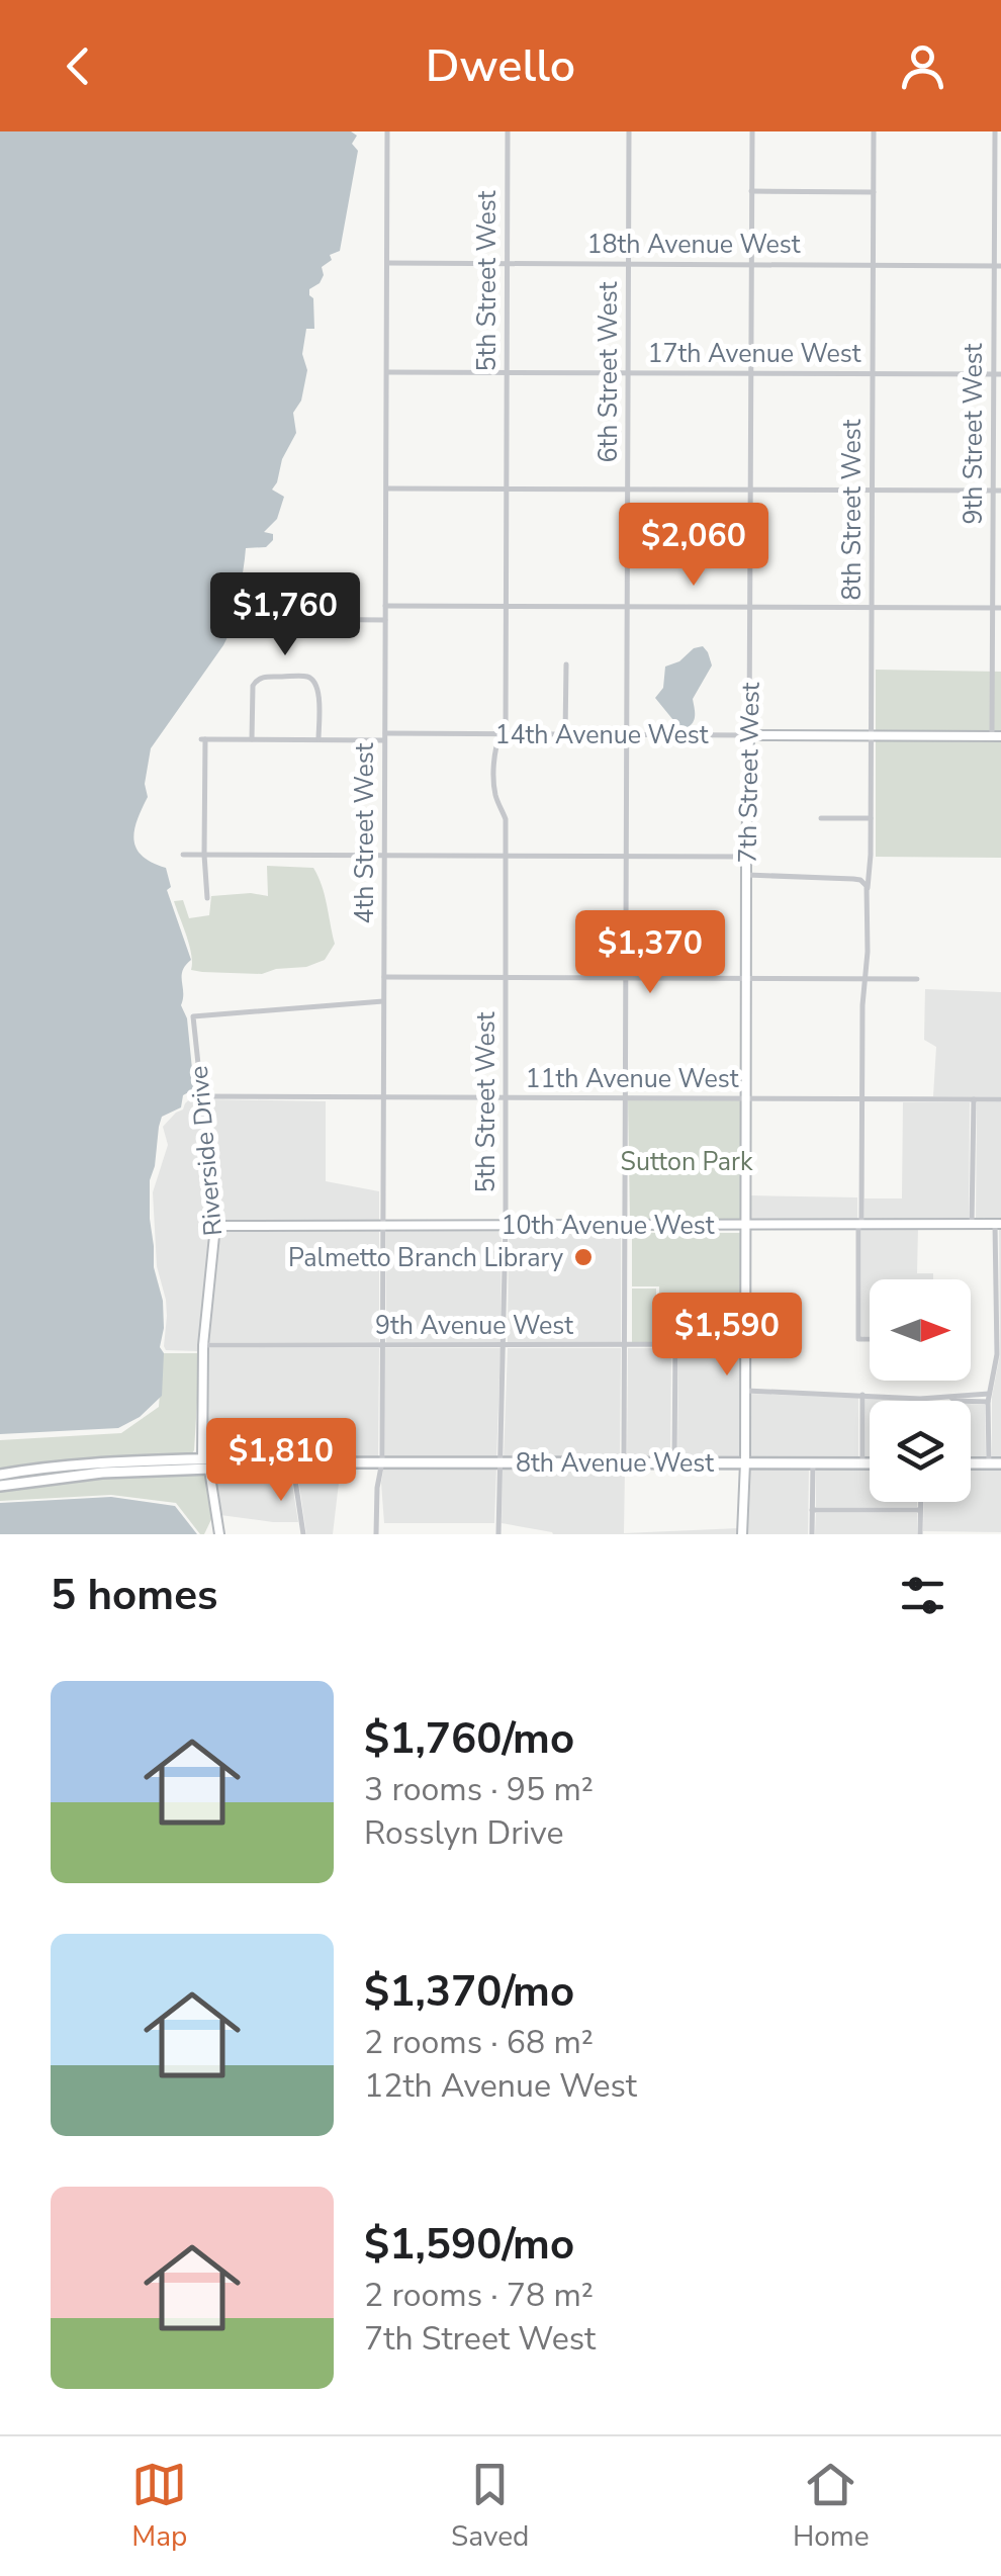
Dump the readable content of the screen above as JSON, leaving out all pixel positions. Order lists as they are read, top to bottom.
{
  "streets": {
    "main road": ["8th Avenue West"],
    "street": [
      "18th Avenue West",
      "5th Street West",
      "17th Avenue West",
      "6th Street West",
      "9th Street West",
      "8th Street West",
      "14th Avenue West",
      "7th Street West",
      "4th Street West",
      "11th Avenue West",
      "Riverside Drive",
      "10th Avenue West",
      "9th Avenue West"
    ]
  },
  "crossings": [
    ["18th Avenue West", "5th Street West"],
    ["18th Avenue West", "6th Street West"],
    ["18th Avenue West", "9th Street West"],
    ["18th Avenue West", "8th Street West"],
    ["18th Avenue West", "7th Street West"],
    ["18th Avenue West", "4th Street West"],
    ["5th Street West", "17th Avenue West"],
    ["5th Street West", "14th Avenue West"],
    ["5th Street West", "11th Avenue West"],
    ["5th Street West", "10th Avenue West"],
    ["5th Street West", "9th Avenue West"],
    ["5th Street West", "8th Avenue West"],
    ["17th Avenue West", "6th Street West"],
    ["17th Avenue West", "9th Street West"],
    ["17th Avenue West", "8th Street West"],
    ["17th Avenue West", "7th Street West"],
    ["17th Avenue West", "4th Street West"],
    ["6th Street West", "14th Avenue West"],
    ["6th Street West", "11th Avenue West"],
    ["6th Street West", "10th Avenue West"],
    ["6th Street West", "9th Avenue West"],
    ["6th Street West", "8th Avenue West"],
    ["9th Street West", "14th Avenue West"],
    ["8th Street West", "14th Avenue West"],
    ["8th Street West", "11th Avenue West"],
    ["8th Street West", "10th Avenue West"],
    ["14th Avenue West", "7th Street West"],
    ["14th Avenue West", "4th Street West"],
    ["7th Street West", "11th Avenue West"],
    ["7th Street West", "10th Avenue West"],
    ["7th Street West", "9th Avenue West"],
    ["7th Street West", "8th Avenue West"],
    ["4th Street West", "11th Avenue West"],
    ["4th Street West", "Riverside Drive"],
    ["4th Street West", "10th Avenue West"],
    ["4th Street West", "9th Avenue West"],
    ["4th Street West", "8th Avenue West"],
    ["11th Avenue West", "Riverside Drive"],
    ["Riverside Drive", "10th Avenue West"],
    ["Riverside Drive", "9th Avenue West"],
    ["Riverside Drive", "8th Avenue West"]
  ],
  "parks": ["Sutton Park"],
  "places": ["Palmetto Branch Library"],
  "north": "right",
  "page": {
    "header": "Dwello",
    "price": [
      "$2,060",
      "$1,760",
      "$1,370",
      "$1,590",
      "$1,810"
    ],
    "heading": "5 homes",
    "list": [
      {
        "name": "$1,760/mo",
        "note": "3 rooms · 95 m² · Rosslyn Drive"
      },
      {
        "name": "$1,370/mo",
        "note": "2 rooms · 68 m² · 12th Avenue West"
      },
      {
        "name": "$1,590/mo",
        "note": "2 rooms · 78 m² · 7th Street West"
      }
    ],
    "tabs": ["Map", "Saved", "Home"]
  }
}
